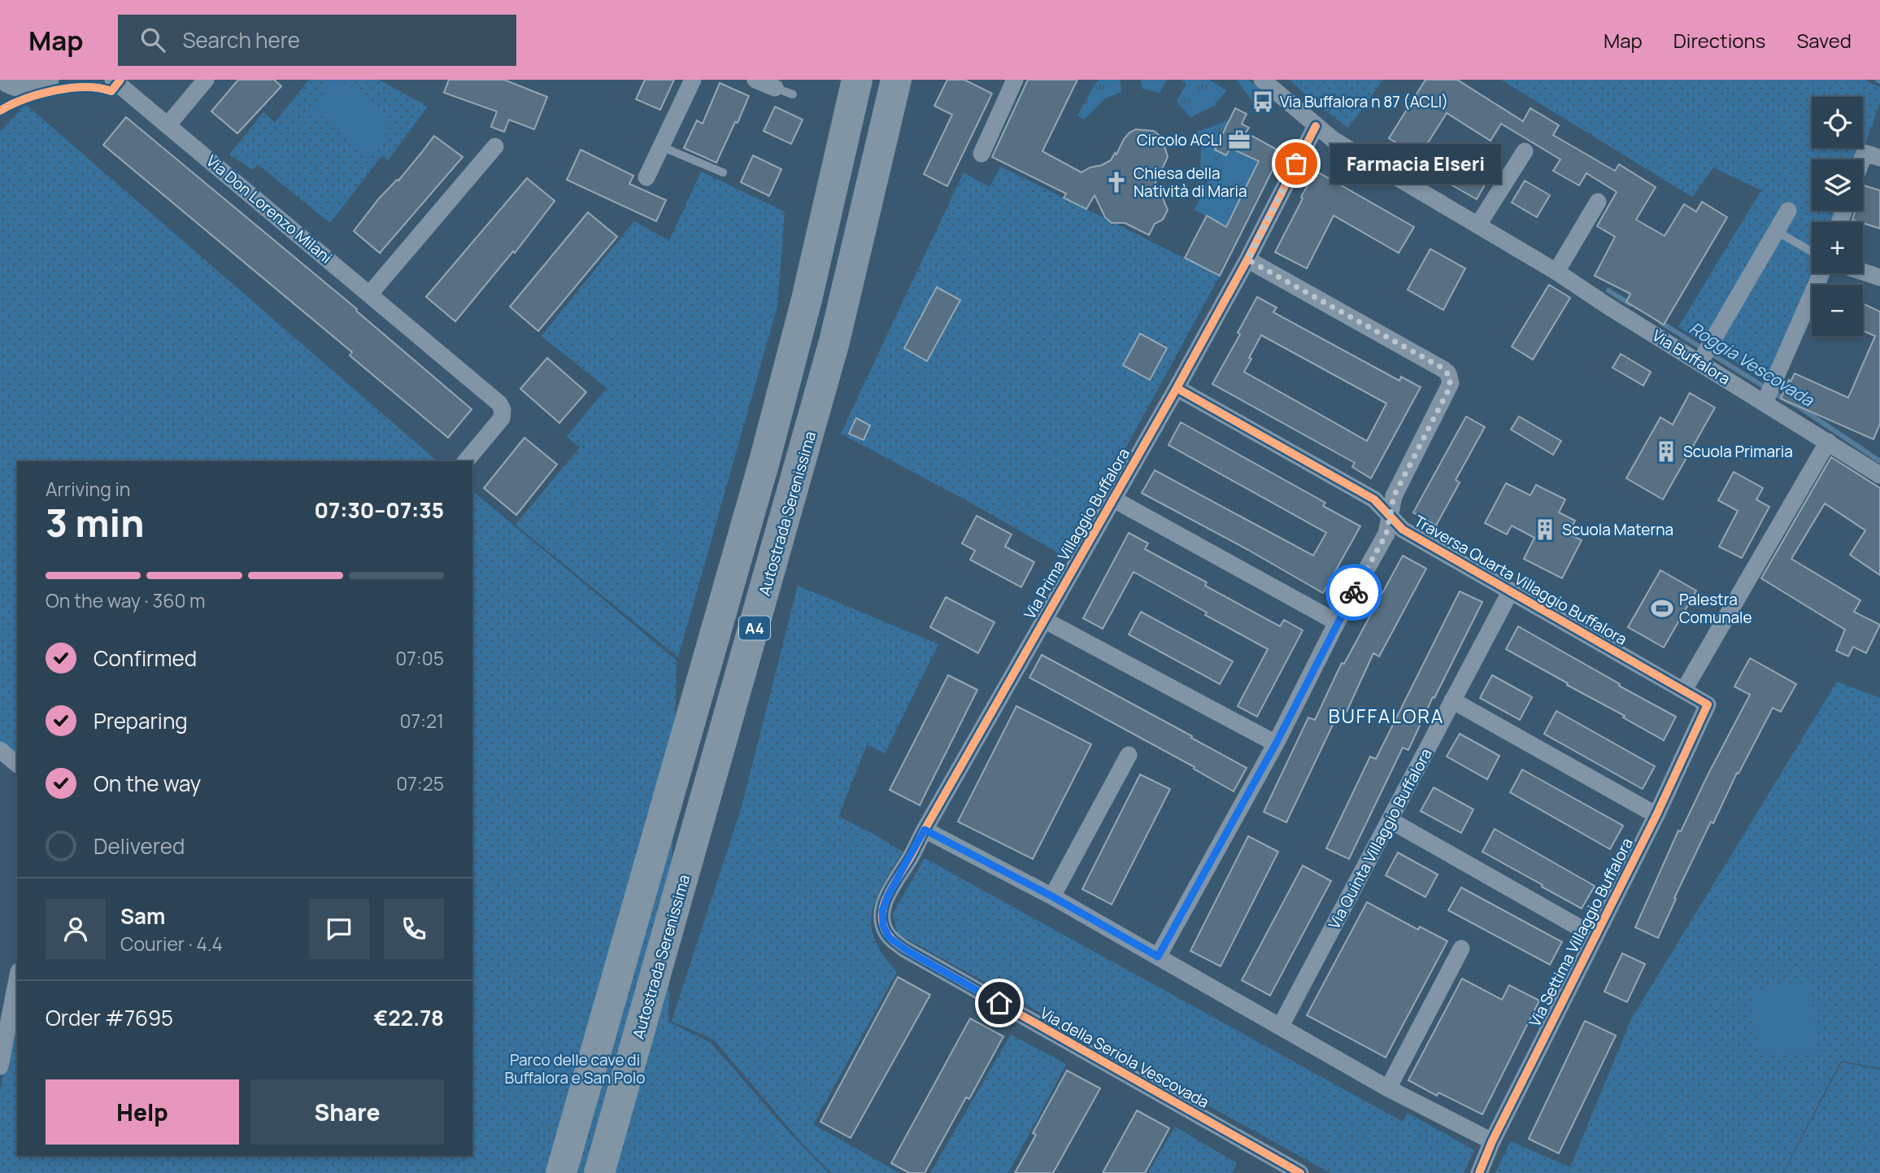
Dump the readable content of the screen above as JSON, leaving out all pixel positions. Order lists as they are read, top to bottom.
{
  "streets": {
    "highway": ["Autostrada Serenissima", "A4"],
    "street": [
      "Via Don Lorenzo Milani",
      "Via Buffalora",
      "Via Prima Villaggio Buffalora",
      "Traversa Quarta Villaggio Buffalora",
      "Via Quinta Villaggio Buffalora",
      "Via Settima Villaggio Buffalora",
      "Via della Seriola Vescovada"
    ]
  },
  "crossings": [
    ["Via Buffalora", "Via Prima Villaggio Buffalora"],
    ["Via Prima Villaggio Buffalora", "Traversa Quarta Villaggio Buffalora"],
    ["Via Prima Villaggio Buffalora", "Via della Seriola Vescovada"],
    ["Traversa Quarta Villaggio Buffalora", "Via Quinta Villaggio Buffalora"],
    ["Traversa Quarta Villaggio Buffalora", "Via Settima Villaggio Buffalora"]
  ],
  "districts": ["BUFFALORA"],
  "water": ["Roggia Vescovada"],
  "parks": ["Parco delle cave di Buffalora e San Polo"],
  "places": {
    "bus stop": ["Via Buffalora n 87 (ACLI)"],
    "office": ["Circolo ACLI"],
    "other": ["Farmacia Elseri"],
    "church": ["Chiesa della Natività di Maria"],
    "building": ["Scuola Primaria", "Scuola Materna"],
    "sports": ["Palestra Comunale"]
  },
  "page": {
    "header": "Map",
    "search": "Search here",
    "nav": ["Map", "Directions", "Saved"],
    "map_buttons": ["+", "−"],
    "bubble": "Farmacia Elseri",
    "heading": ["3 min", "Arriving in", "07:30–07:35"],
    "panel": [
      "Sam",
      "Courier · 4.4",
      "Order #7695",
      "€22.78"
    ],
    "bar": "On the way · 360 m",
    "list": [
      ["Confirmed", "07:05"],
      ["Preparing", "07:21"],
      ["On the way", "07:25"],
      "Delivered"
    ],
    "buttons": ["Help", "Share"]
  }
}
